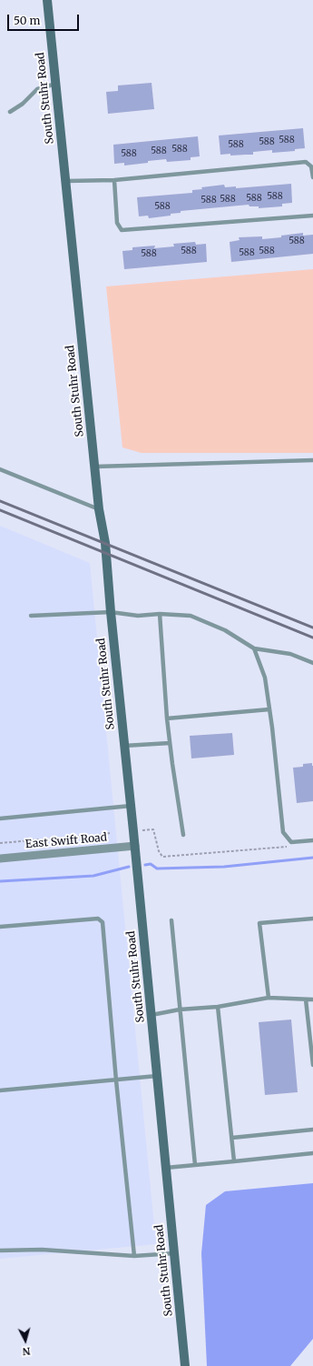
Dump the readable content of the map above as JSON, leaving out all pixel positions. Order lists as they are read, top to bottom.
{
  "streets": {
    "main road": ["South Stuhr Road"],
    "street": ["East Swift Road"]
  },
  "crossings": [
    ["South Stuhr Road", "East Swift Road"]
  ],
  "house_numbers": [
    "588",
    "588",
    "588",
    "588",
    "588",
    "588",
    "588",
    "588",
    "588",
    "588",
    "588",
    "588",
    "588",
    "588",
    "588",
    "588"
  ],
  "scale_bar": "50 m",
  "north": "bottom"
}
